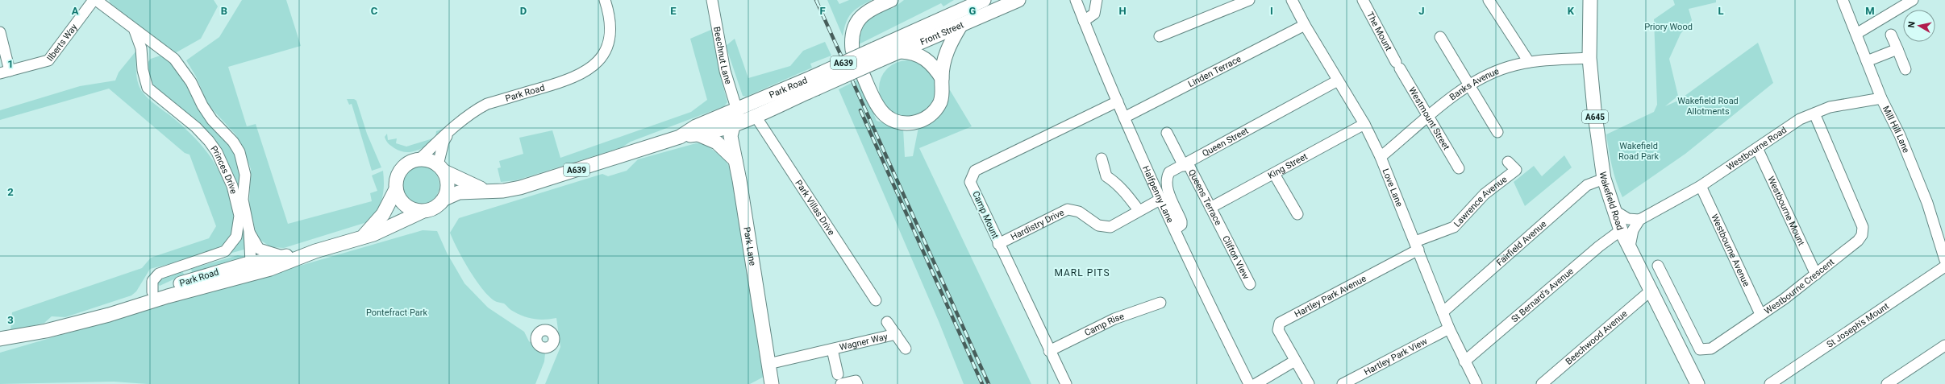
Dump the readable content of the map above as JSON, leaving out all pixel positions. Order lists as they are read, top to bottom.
{
  "streets": {
    "main road": [
      "Front Street",
      "A639",
      "Park Road",
      "A645",
      "Wakefield Road",
      "Park Lane"
    ],
    "street": [
      "The Mount",
      "Ilberts Way",
      "Beechnut Lane",
      "Linden Terrace",
      "Banks Avenue",
      "Westmount Street",
      "Mill Hill Lane",
      "Queen Street",
      "Westbourne Road",
      "King Street",
      "Princes Drive",
      "Love Lane",
      "Halfpenny Lane",
      "Queens Terrace",
      "Lawrence Avenue",
      "Park Villas Drive",
      "Westbourne Mount",
      "Camp Mount",
      "Hardistry Drive",
      "Fairfield Avenue",
      "Westbourne Avenue",
      "Clifton View",
      "Westbourne Crescent",
      "St Bernard's Avenue",
      "Hartley Park Avenue",
      "Camp Rise",
      "St Joseph's Mount",
      "Beechwood Avenue",
      "Wagner Way",
      "Hartley Park View"
    ]
  },
  "crossings": [
    ["The Mount", "Westmount Street"],
    ["Front Street", "Park Road"],
    ["Ilberts Way", "Princes Drive"],
    ["Beechnut Lane", "Park Road"],
    ["Beechnut Lane", "Park Lane"],
    ["Linden Terrace", "Love Lane"],
    ["Linden Terrace", "Halfpenny Lane"],
    ["Banks Avenue", "Westmount Street"],
    ["Banks Avenue", "Love Lane"],
    ["Banks Avenue", "Wakefield Road"],
    ["Park Road", "Princes Drive"],
    ["Park Road", "Park Villas Drive"],
    ["Park Road", "Park Lane"],
    ["Mill Hill Lane", "Westbourne Road"],
    ["Queen Street", "Love Lane"],
    ["Queen Street", "Halfpenny Lane"],
    ["Queen Street", "Queens Terrace"],
    ["Westbourne Road", "Westbourne Mount"],
    ["Westbourne Road", "Westbourne Avenue"],
    ["Westbourne Road", "Westbourne Crescent"],
    ["King Street", "Love Lane"],
    ["King Street", "Queens Terrace"],
    ["Love Lane", "Lawrence Avenue"],
    ["Love Lane", "Fairfield Avenue"],
    ["Love Lane", "St Bernard's Avenue"],
    ["Love Lane", "Hartley Park Avenue"],
    ["Love Lane", "Hartley Park View"],
    ["Halfpenny Lane", "Camp Mount"],
    ["Halfpenny Lane", "Hardistry Drive"],
    ["Queens Terrace", "Clifton View"],
    ["Wakefield Road", "Fairfield Avenue"],
    ["Wakefield Road", "St Bernard's Avenue"],
    ["Wakefield Road", "Beechwood Avenue"],
    ["Lawrence Avenue", "Hartley Park Avenue"],
    ["Westbourne Mount", "Westbourne Crescent"],
    ["Camp Mount", "Hardistry Drive"],
    ["Camp Mount", "Camp Rise"],
    ["Park Lane", "Wagner Way"],
    ["Westbourne Avenue", "Westbourne Crescent"]
  ],
  "districts": ["MARL PITS"],
  "parks": [
    "Priory Wood",
    "Wakefield Road Allotments",
    "Wakefield Road Park",
    "Pontefract Park"
  ],
  "north": "left",
  "grid": {
    "columns": [
      "A",
      "B",
      "C",
      "D",
      "E",
      "F",
      "G",
      "H",
      "I",
      "J",
      "K",
      "L",
      "M"
    ],
    "rows": ["1", "2", "3"]
  }
}
